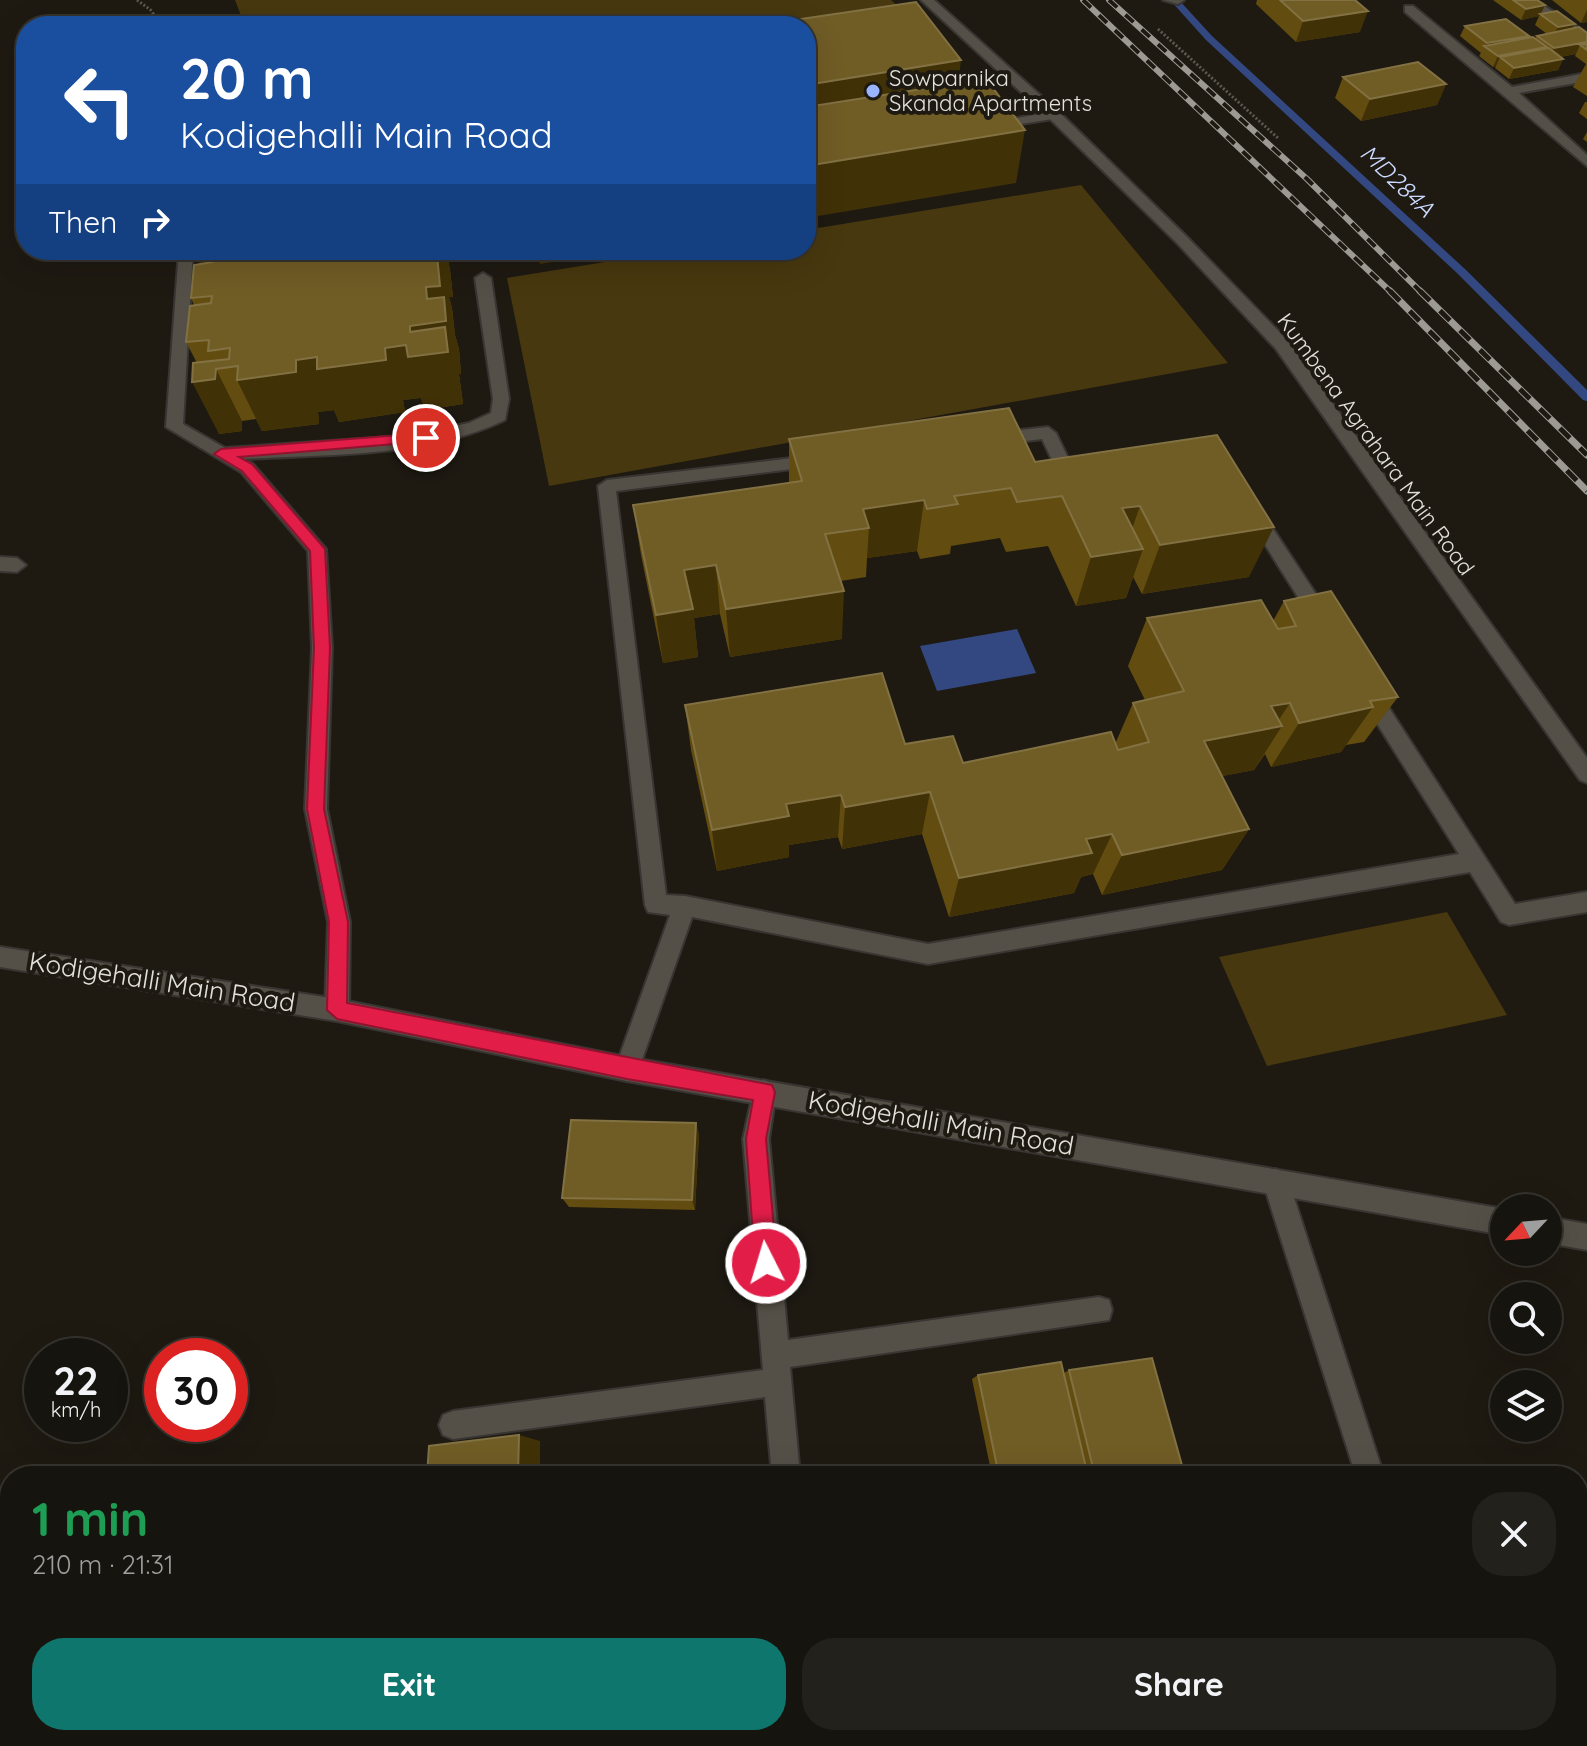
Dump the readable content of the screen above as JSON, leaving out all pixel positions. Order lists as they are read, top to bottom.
{
  "streets": {
    "street": ["Kumbena Agrahara Main Road", "Kodigehalli Main Road"]
  },
  "water": ["MD284A"],
  "places": ["Sowparnika Skanda Apartments"],
  "north": "bottom left",
  "page": {
    "turn": ["20 m", "Kodigehalli Main Road"],
    "then": "Then",
    "speed": "22 km/h",
    "limit": "30",
    "heading": ["1 min", "210 m · 21:31"],
    "buttons": ["Exit", "Share"]
  }
}
